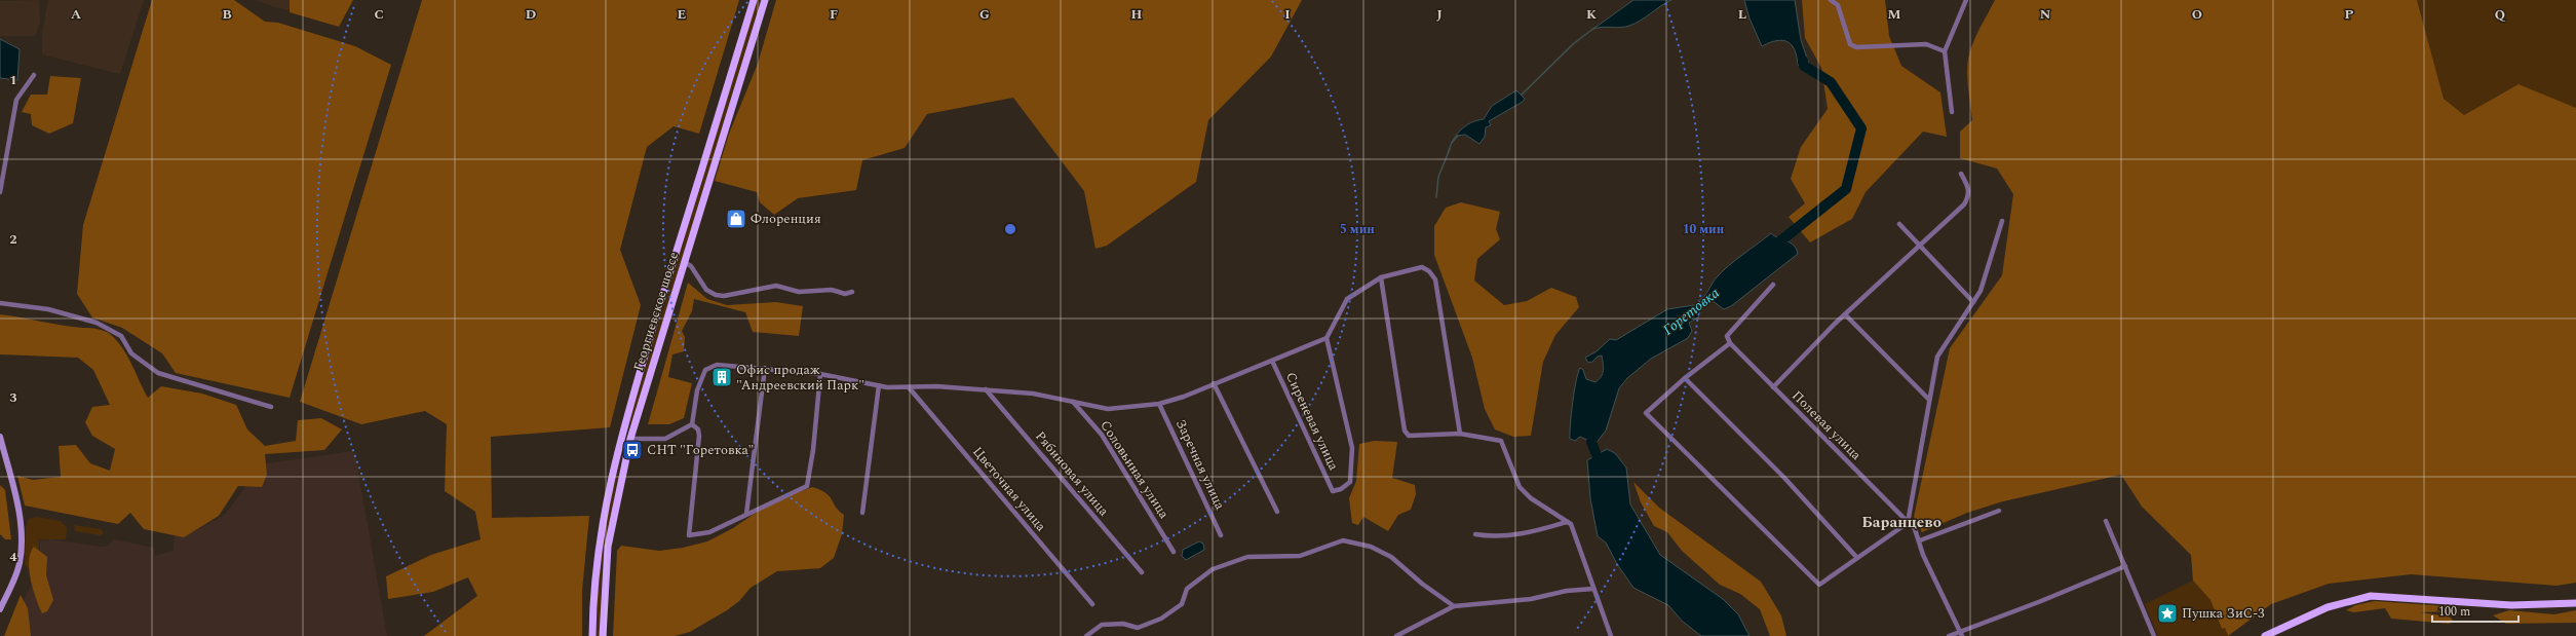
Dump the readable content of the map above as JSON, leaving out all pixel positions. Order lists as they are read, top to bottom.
{
  "streets": {
    "main road": ["Георгиевское шоссе"],
    "street": [
      "Сиреневая улица",
      "Полевая улица",
      "Заречная улица",
      "Соловьиная улица",
      "Рябиновая улица",
      "Цветочная улица"
    ]
  },
  "districts": ["Баранцево"],
  "water": ["Горетовка"],
  "places": {
    "shop": ["Флоренция"],
    "building": ["Офис продаж \"Андреевский Парк\""],
    "bus stop": ["СНТ \"Горетовка\""],
    "place": ["Пушка ЗиС-3"]
  },
  "scale_bar": "100 m",
  "grid": {
    "columns": [
      "A",
      "B",
      "C",
      "D",
      "E",
      "F",
      "G",
      "H",
      "I",
      "J",
      "K",
      "L",
      "M",
      "N",
      "O",
      "P",
      "Q"
    ],
    "rows": [
      "1",
      "2",
      "3",
      "4"
    ]
  },
  "rings": ["5 мин", "10 мин"]
}
